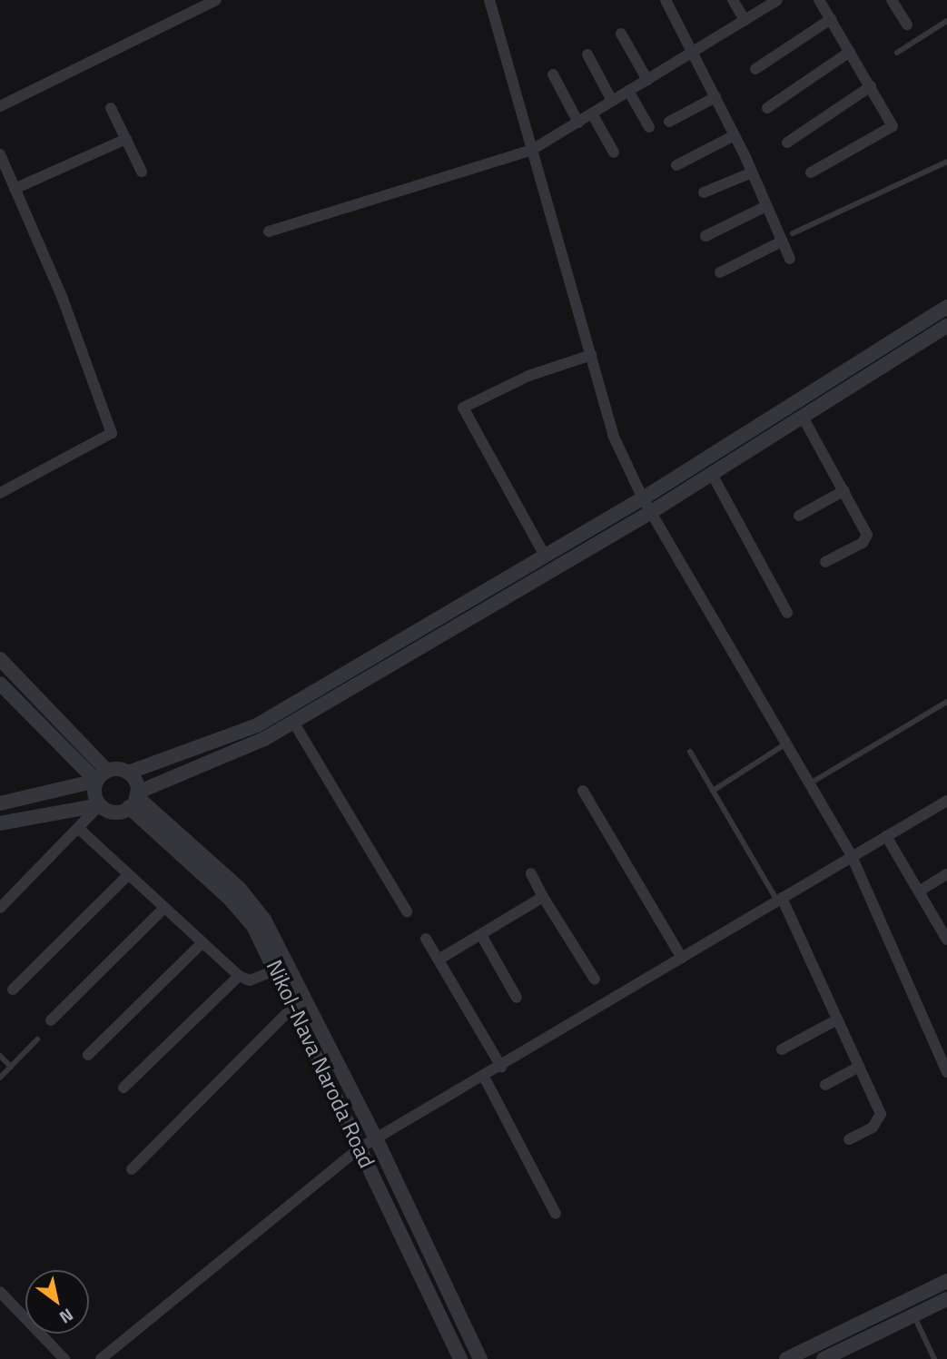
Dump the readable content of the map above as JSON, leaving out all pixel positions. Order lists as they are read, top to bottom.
{
  "streets": {
    "street": ["Nikol-Nava Naroda Road"]
  },
  "north": "bottom right"
}
